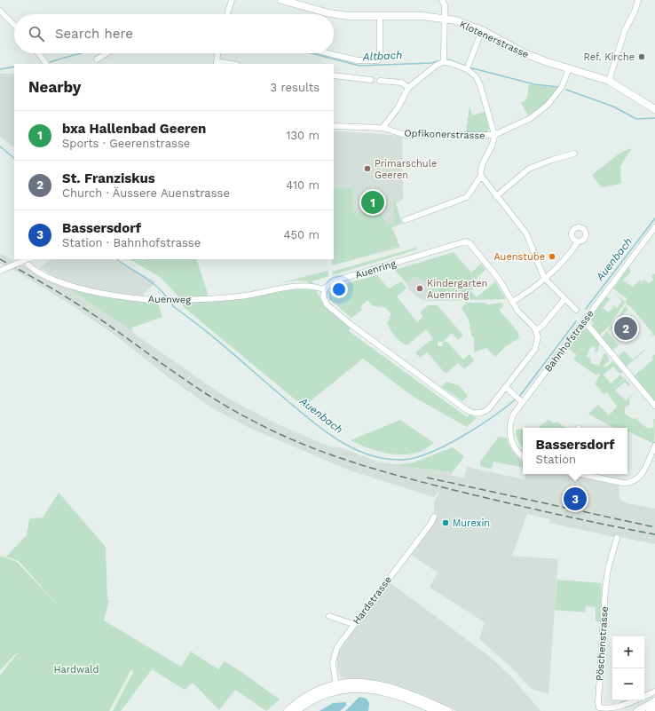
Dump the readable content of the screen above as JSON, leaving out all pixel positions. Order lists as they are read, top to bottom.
{
  "streets": {
    "main road": ["Klotenerstrasse"],
    "street": [
      "Opfikonerstrasse",
      "Auenring",
      "Auenweg",
      "Bahnhofstrasse",
      "Hardstrasse",
      "Pöschenstrasse"
    ]
  },
  "crossings": [
    ["Klotenerstrasse", "Opfikonerstrasse"],
    ["Auenring", "Auenweg"]
  ],
  "water": ["Altbach", "Auenbach"],
  "parks": ["Hardwald"],
  "places": [
    "Ref. Kirche",
    "Primarschule Geeren",
    "Auenstube",
    "Kindergarten Auenring",
    "Murexin"
  ],
  "page": {
    "search": "Search here",
    "heading": ["Nearby", "3 results"],
    "list": [
      {
        "mark": "1",
        "name": "bxa Hallenbad Geeren",
        "note": "Sports · Geerenstrasse",
        "value": "130 m"
      },
      {
        "mark": "2",
        "name": "St. Franziskus",
        "note": "Church · Äussere Auenstrasse",
        "value": "410 m"
      },
      {
        "mark": "3",
        "name": "Bassersdorf",
        "note": "Station · Bahnhofstrasse",
        "value": "450 m"
      }
    ],
    "pins": ["1", "2", "3"],
    "popup": ["Bassersdorf", "Station"],
    "map_buttons": ["+", "−"]
  }
}
